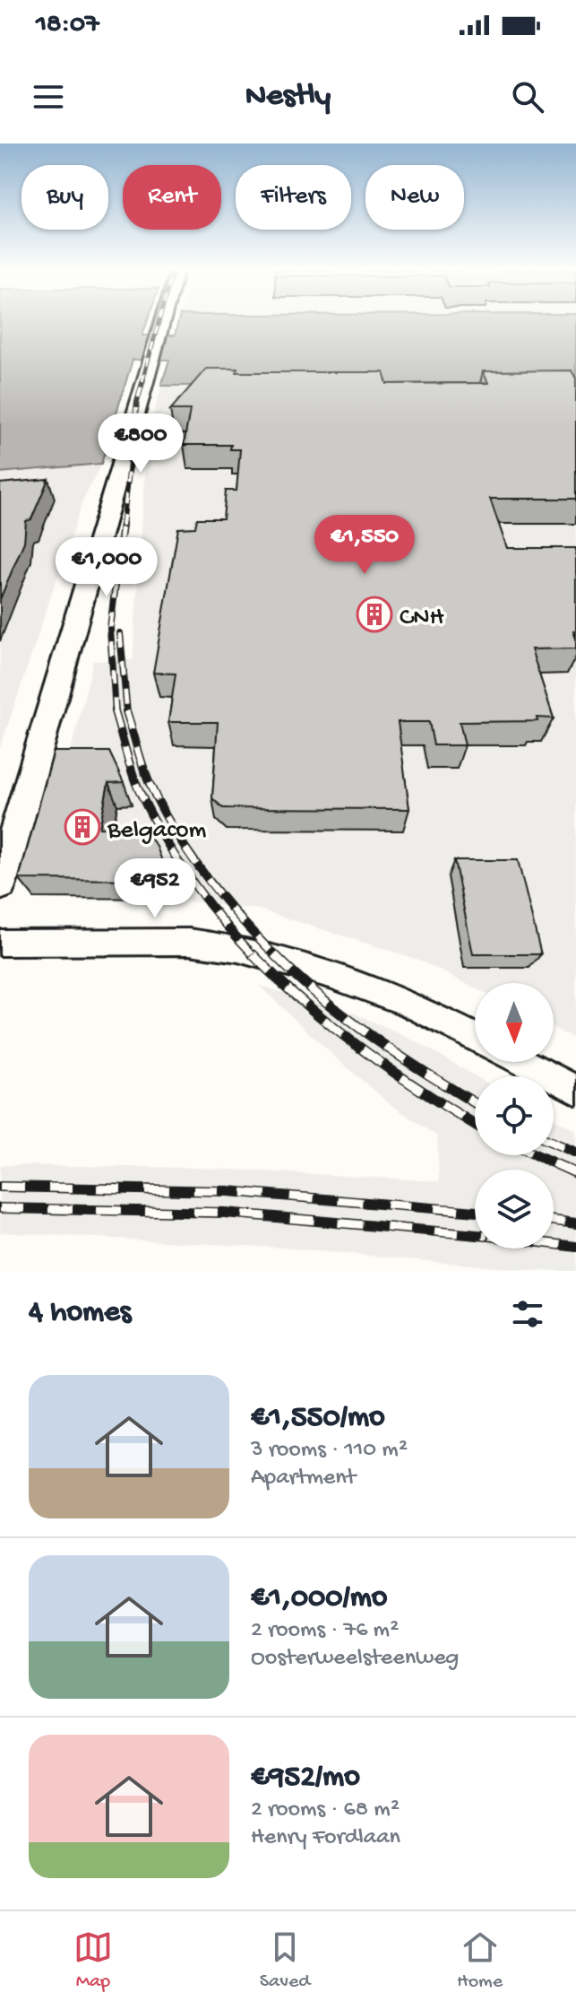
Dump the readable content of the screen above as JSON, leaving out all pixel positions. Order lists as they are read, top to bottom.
{
  "places": {
    "building": ["CNH", "Belgacom"]
  },
  "north": "bottom",
  "page": {
    "status": "18:07",
    "header": "Nestly",
    "chip": [
      "Buy",
      "Rent",
      "Filters",
      "New"
    ],
    "price": [
      "€800",
      "€1,550",
      "€1,000",
      "€952"
    ],
    "heading": "4 homes",
    "list": [
      {
        "name": "€1,550/mo",
        "note": "3 rooms · 110 m² · Apartment"
      },
      {
        "name": "€1,000/mo",
        "note": "2 rooms · 76 m² · Oosterweelsteenweg"
      },
      {
        "name": "€952/mo",
        "note": "2 rooms · 68 m² · Henry Fordlaan"
      }
    ],
    "tabs": ["Map", "Saved", "Home"]
  }
}
